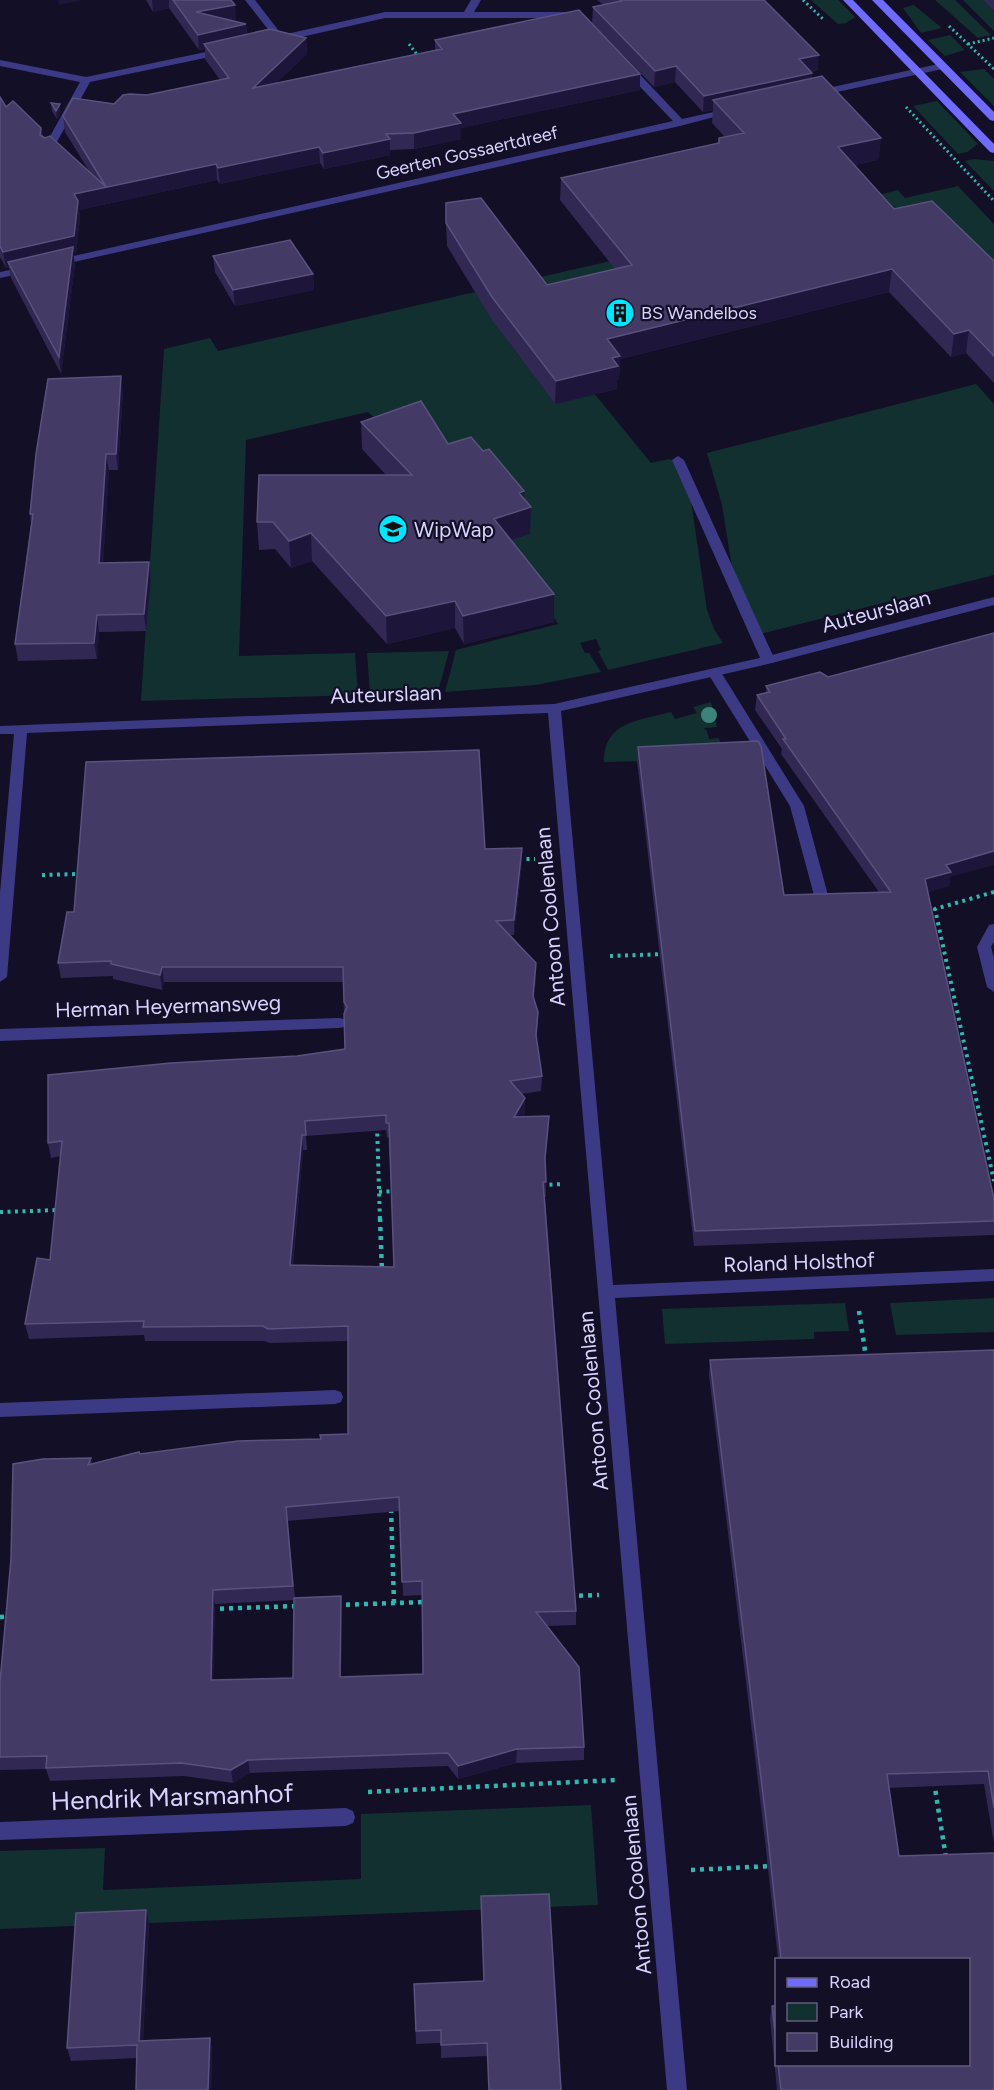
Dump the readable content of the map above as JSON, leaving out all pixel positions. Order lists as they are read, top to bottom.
{
  "streets": {
    "street": [
      "Geerten Gossaertdreef",
      "Auteurslaan",
      "Antoon Coolenlaan",
      "Herman Heyermansweg",
      "Roland Holsthof",
      "Hendrik Marsmanhof"
    ]
  },
  "crossings": [
    ["Auteurslaan", "Antoon Coolenlaan"],
    ["Antoon Coolenlaan", "Roland Holsthof"]
  ],
  "places": {
    "building": ["BS Wandelbos"],
    "school or university": ["WipWap"]
  },
  "legend": ["Road", "Park", "Building"]
}
